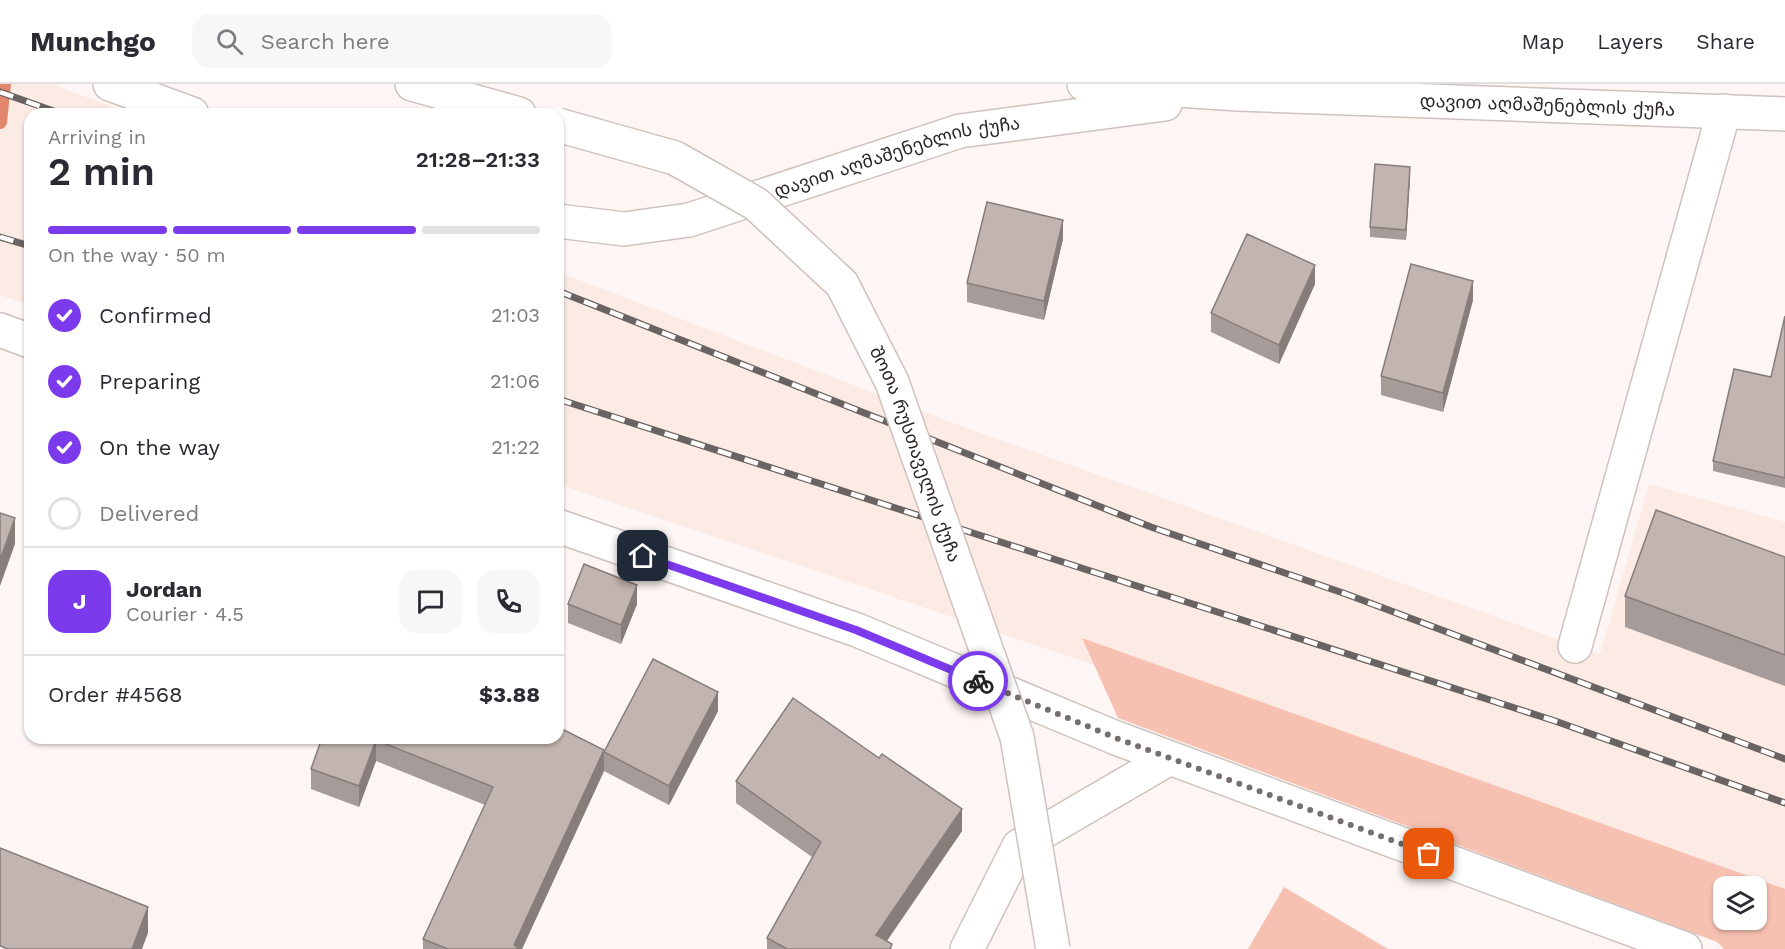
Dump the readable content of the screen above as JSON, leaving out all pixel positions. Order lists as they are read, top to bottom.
{
  "streets": {
    "main road": ["დავით აღმაშენებლის ქუჩა", "შოთა რუსთაველის ქუჩა"]
  },
  "page": {
    "header": "Munchgo",
    "search": "Search here",
    "nav": ["Map", "Layers", "Share"],
    "heading": ["2 min", "Arriving in", "21:28–21:33"],
    "panel": [
      "Jordan",
      "Courier · 4.5",
      "Order #4568",
      "$3.88"
    ],
    "bar": "On the way · 50 m",
    "list": [
      ["Confirmed", "21:03"],
      ["Preparing", "21:06"],
      ["On the way", "21:22"],
      "Delivered"
    ],
    "round": "J"
  }
}
